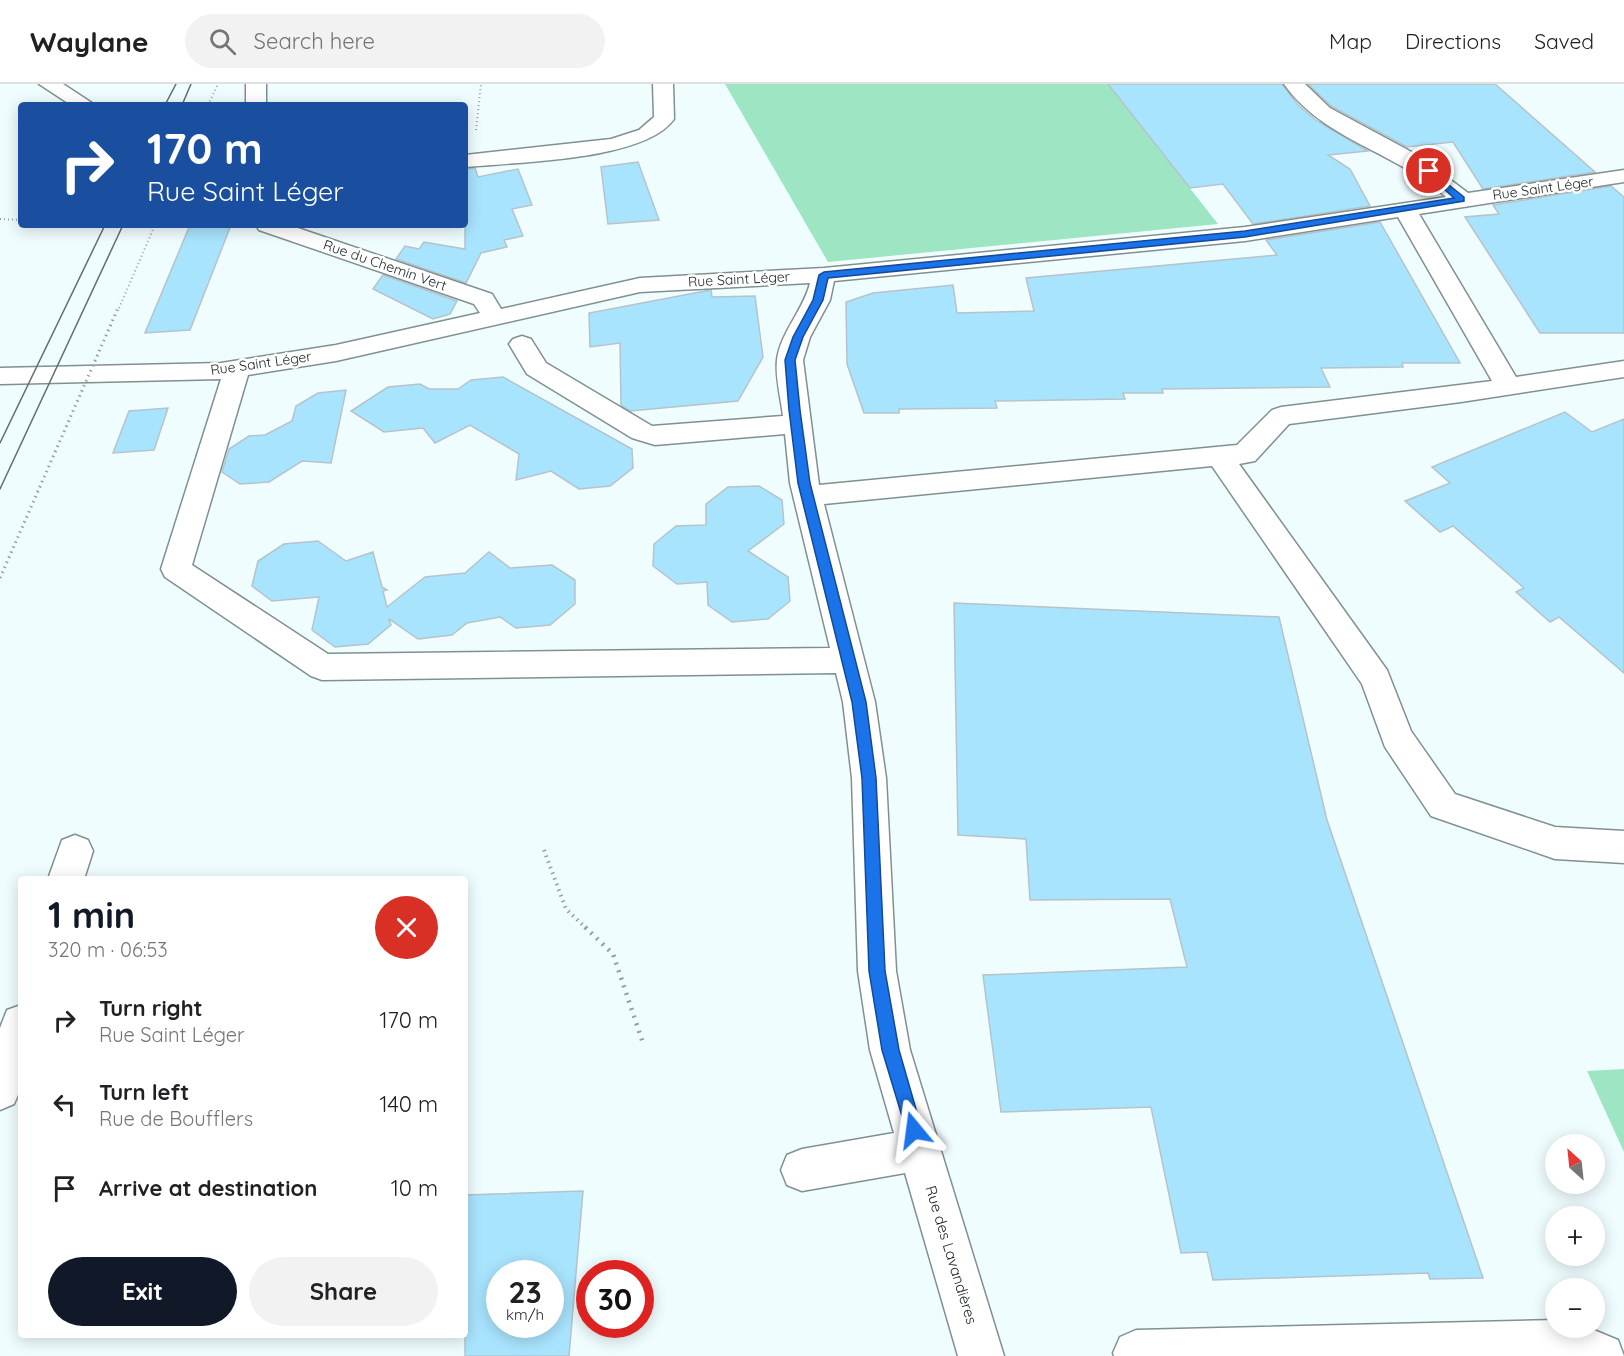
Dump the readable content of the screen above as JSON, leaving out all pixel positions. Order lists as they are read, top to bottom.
{
  "streets": {
    "street": ["Rue Saint Léger", "Rue du Chemin Vert", "Rue des Lavandières"]
  },
  "crossings": [
    ["Rue Saint Léger", "Rue du Chemin Vert"],
    ["Rue Saint Léger", "Rue des Lavandières"]
  ],
  "north": "top left",
  "page": {
    "header": "Waylane",
    "search": "Search here",
    "nav": ["Map", "Directions", "Saved"],
    "turn": ["170 m", "Rue Saint Léger"],
    "heading": ["1 min", "320 m · 06:53"],
    "list": [
      {
        "name": "Turn right",
        "note": "Rue Saint Léger",
        "value": "170 m"
      },
      {
        "name": "Turn left",
        "note": "Rue de Boufflers",
        "value": "140 m"
      },
      {
        "name": "Arrive at destination",
        "value": "10 m"
      }
    ],
    "map_buttons": ["+", "−"],
    "buttons": ["Exit", "Share"],
    "speed": "23 km/h",
    "limit": "30"
  }
}
